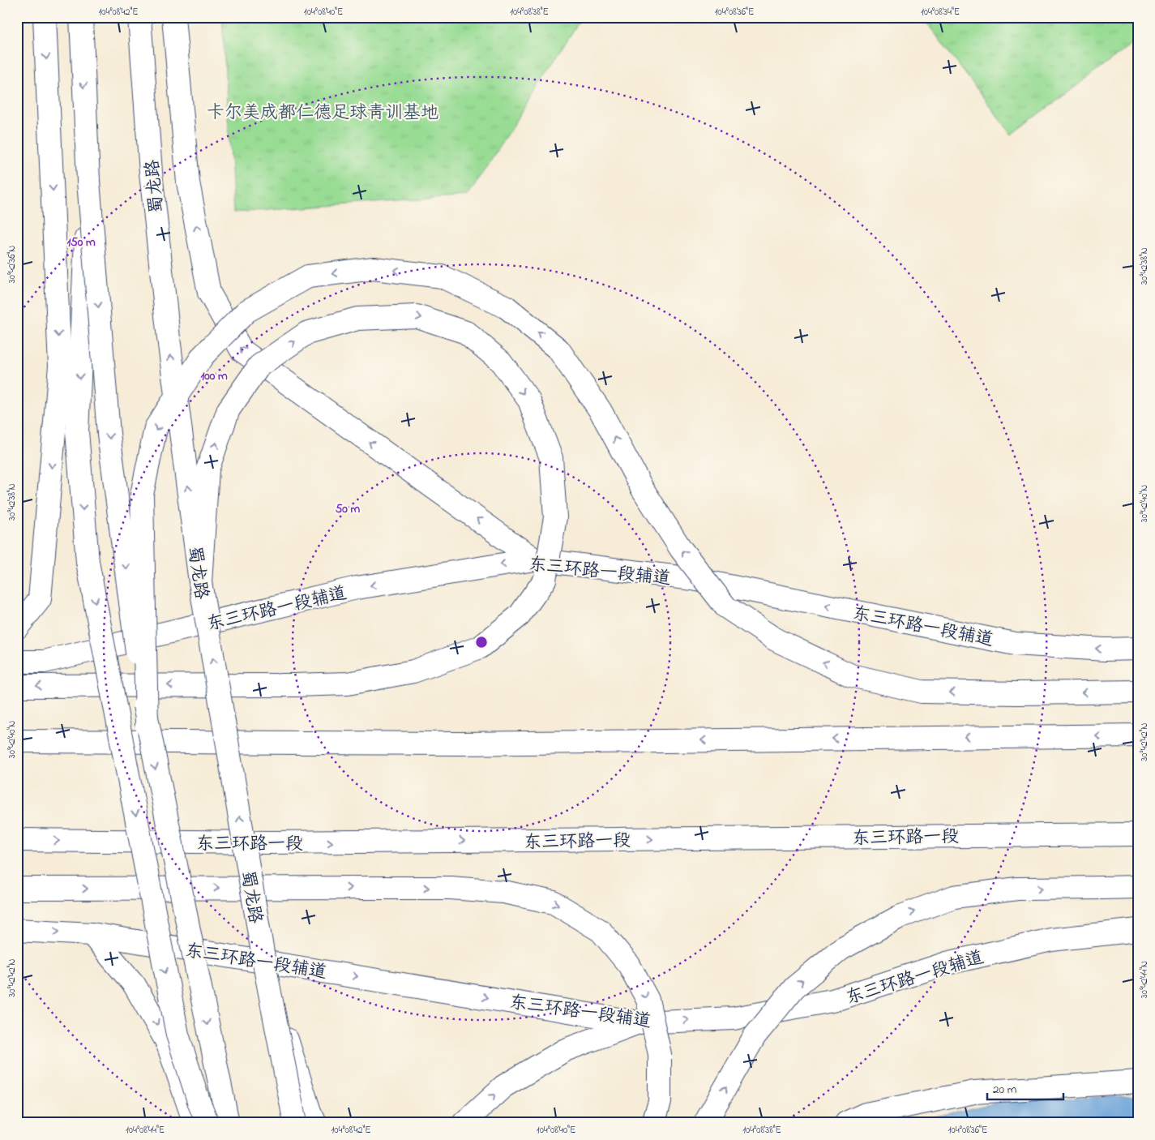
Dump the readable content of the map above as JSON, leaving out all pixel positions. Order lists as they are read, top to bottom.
{
  "streets": {
    "main road": ["蜀龙路", "东三环路一段辅道", "东三环路一段"]
  },
  "parks": ["卡尔美成都仁德足球青训基地"],
  "scale_bar": "20 m",
  "coordinates": [
    "104°08'42\"E",
    "104°08'40\"E",
    "104°08'38\"E",
    "104°08'36\"E",
    "104°08'34\"E",
    "30°42'36\"N",
    "30°42'38\"N",
    "30°42'40\"N",
    "30°42'42\"N",
    "30°42'44\"N",
    "104°08'44\"E"
  ],
  "rings": ["150 m", "100 m", "50 m"]
}
